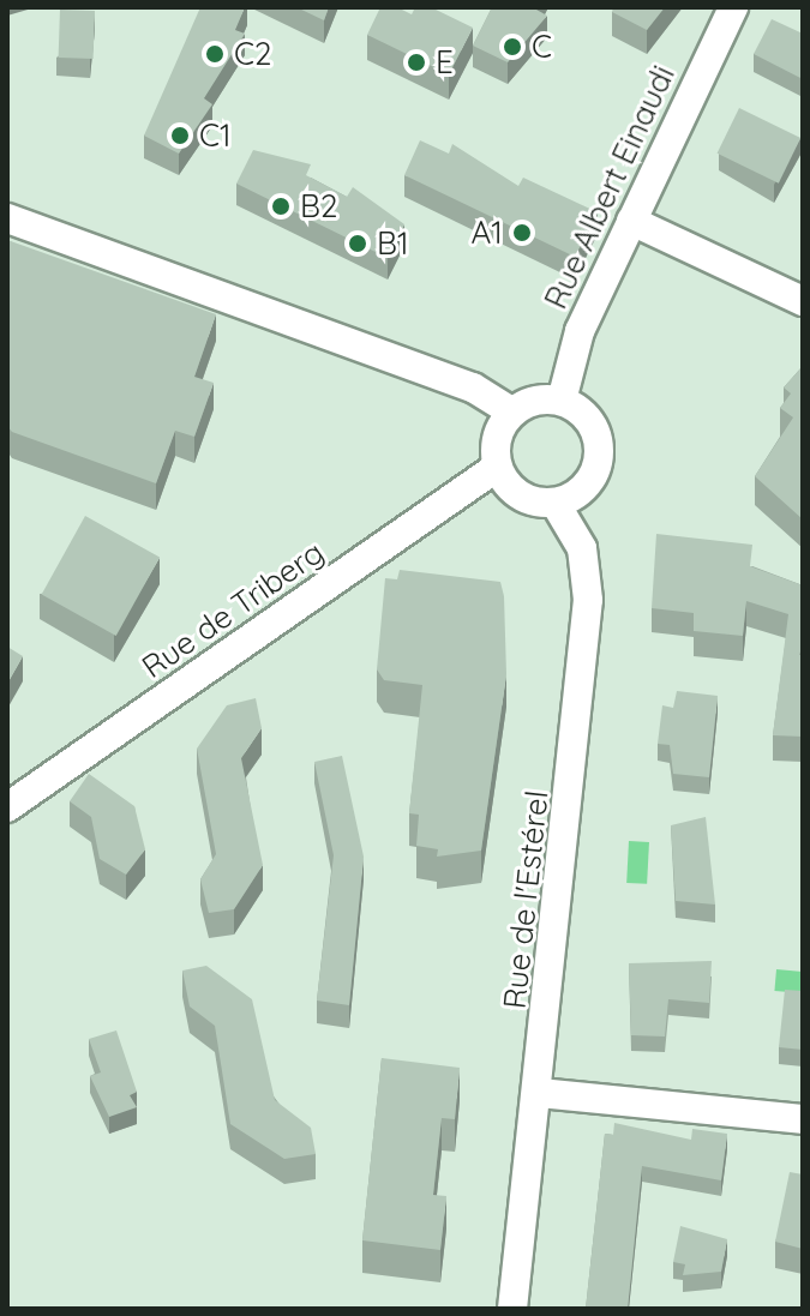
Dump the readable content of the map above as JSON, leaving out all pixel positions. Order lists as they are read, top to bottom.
{
  "streets": {
    "street": ["Rue Albert Einaudi", "Rue de Triberg", "Rue de l'Estérel"]
  },
  "crossings": [
    ["Rue Albert Einaudi", "Rue de Triberg"],
    ["Rue Albert Einaudi", "Rue de l'Estérel"],
    ["Rue de Triberg", "Rue de l'Estérel"]
  ],
  "places": [
    "C",
    "C2",
    "E",
    "C1",
    "B2",
    "A1",
    "B1"
  ]
}
